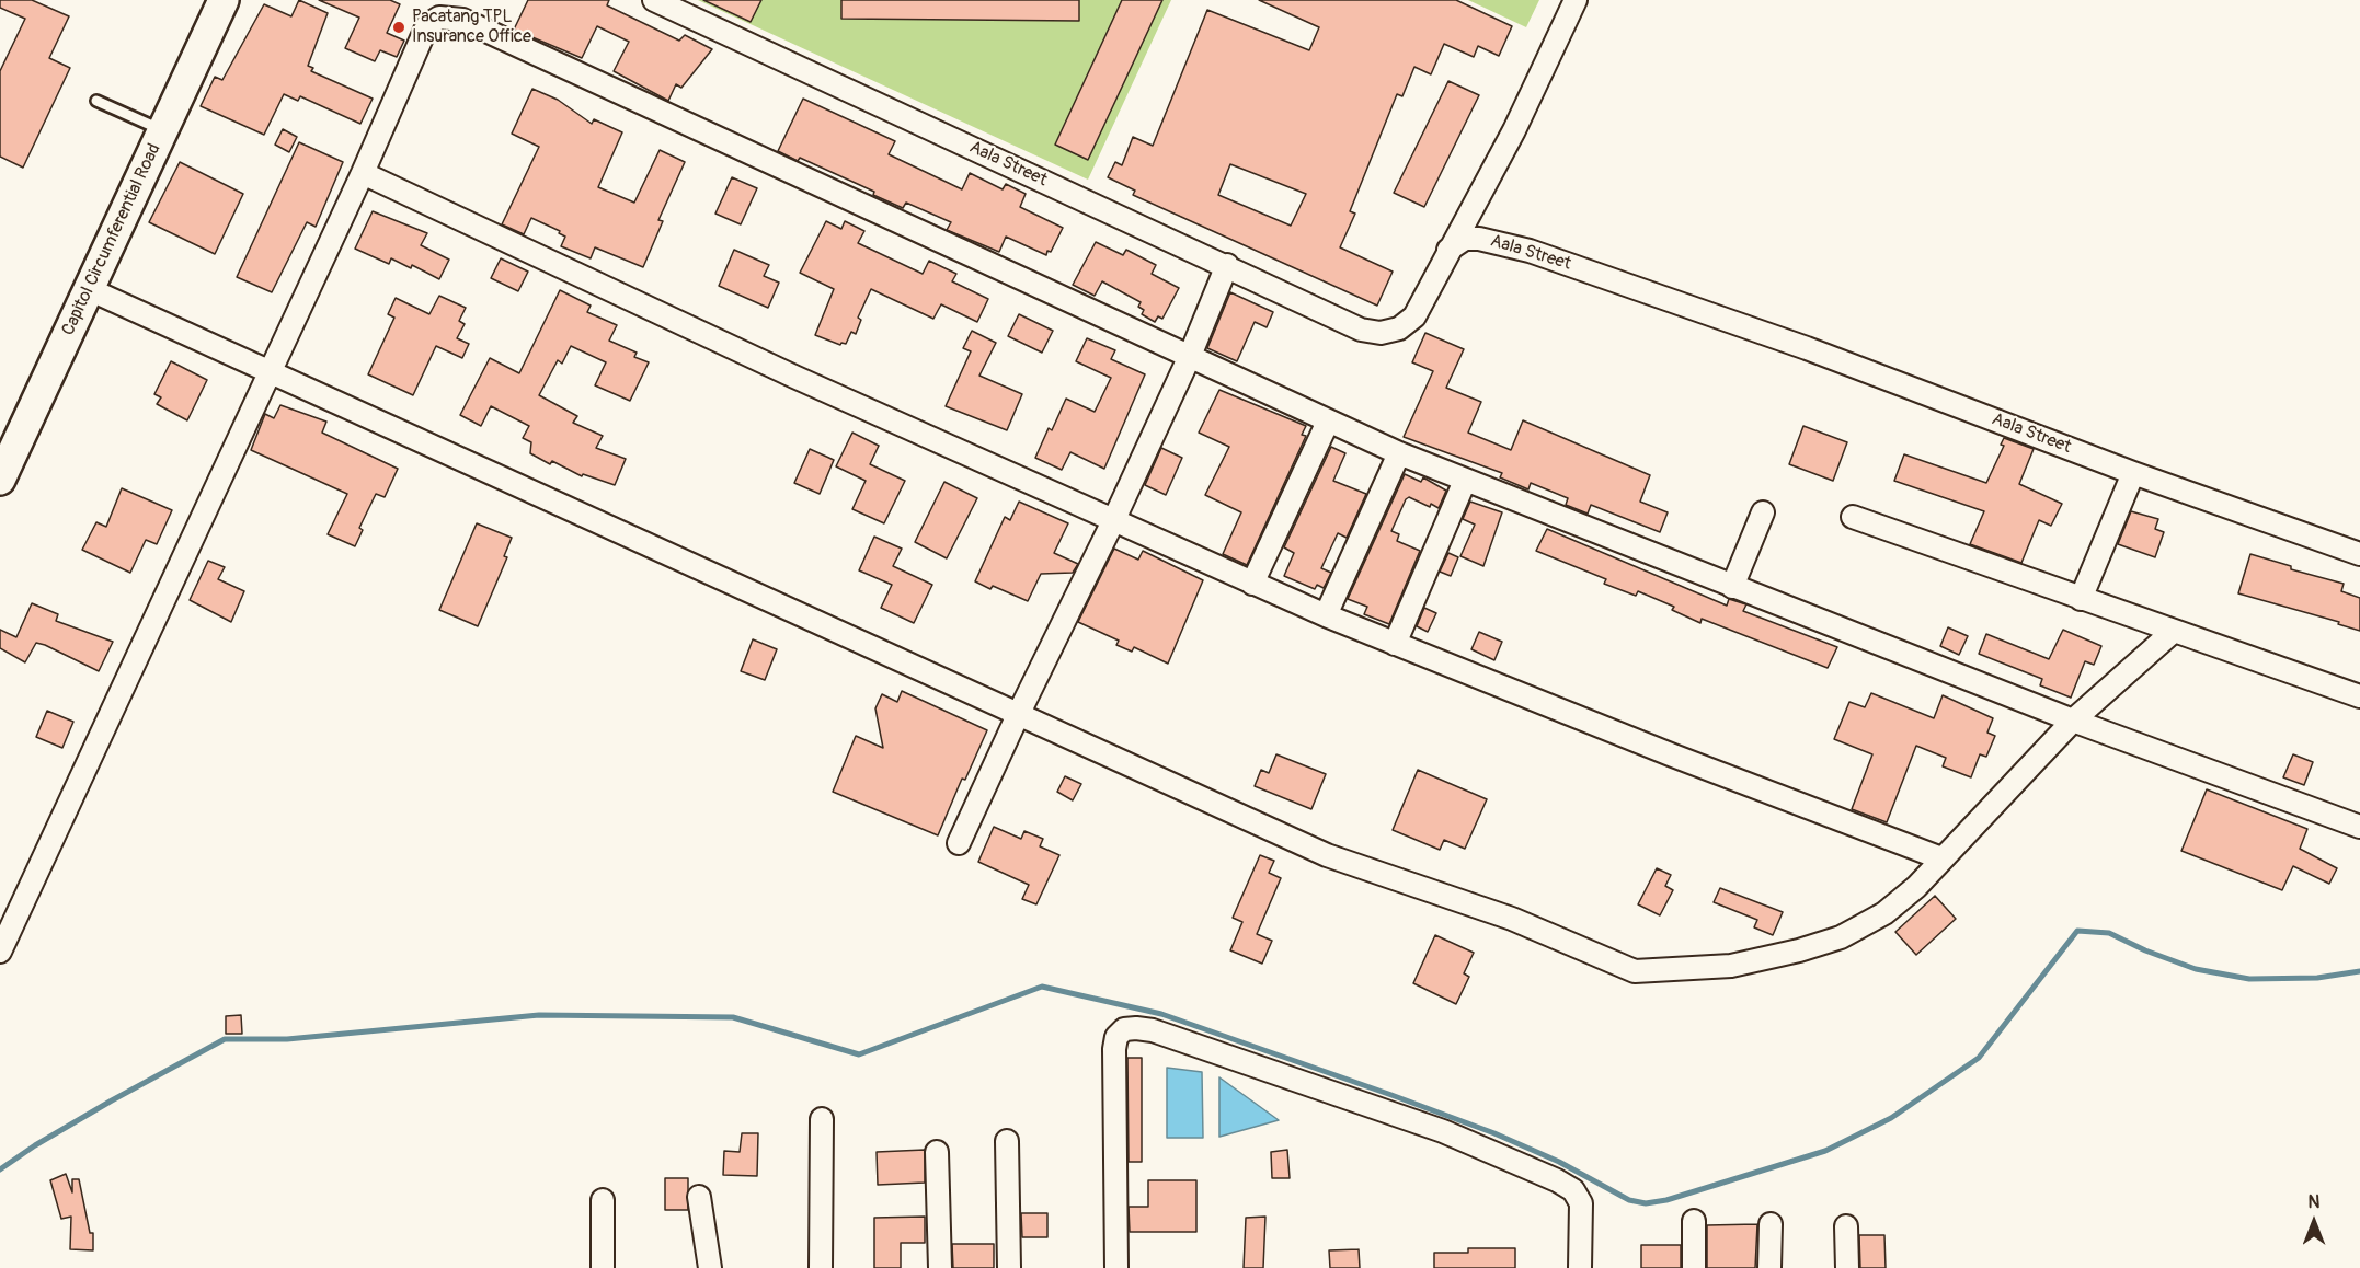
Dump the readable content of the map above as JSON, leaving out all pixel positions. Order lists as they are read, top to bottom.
{
  "streets": {
    "main road": ["Capitol Circumferential Road"],
    "street": ["Aala Street"]
  },
  "places": ["Pacatang TPL Insurance Office"],
  "north": "top"
}
